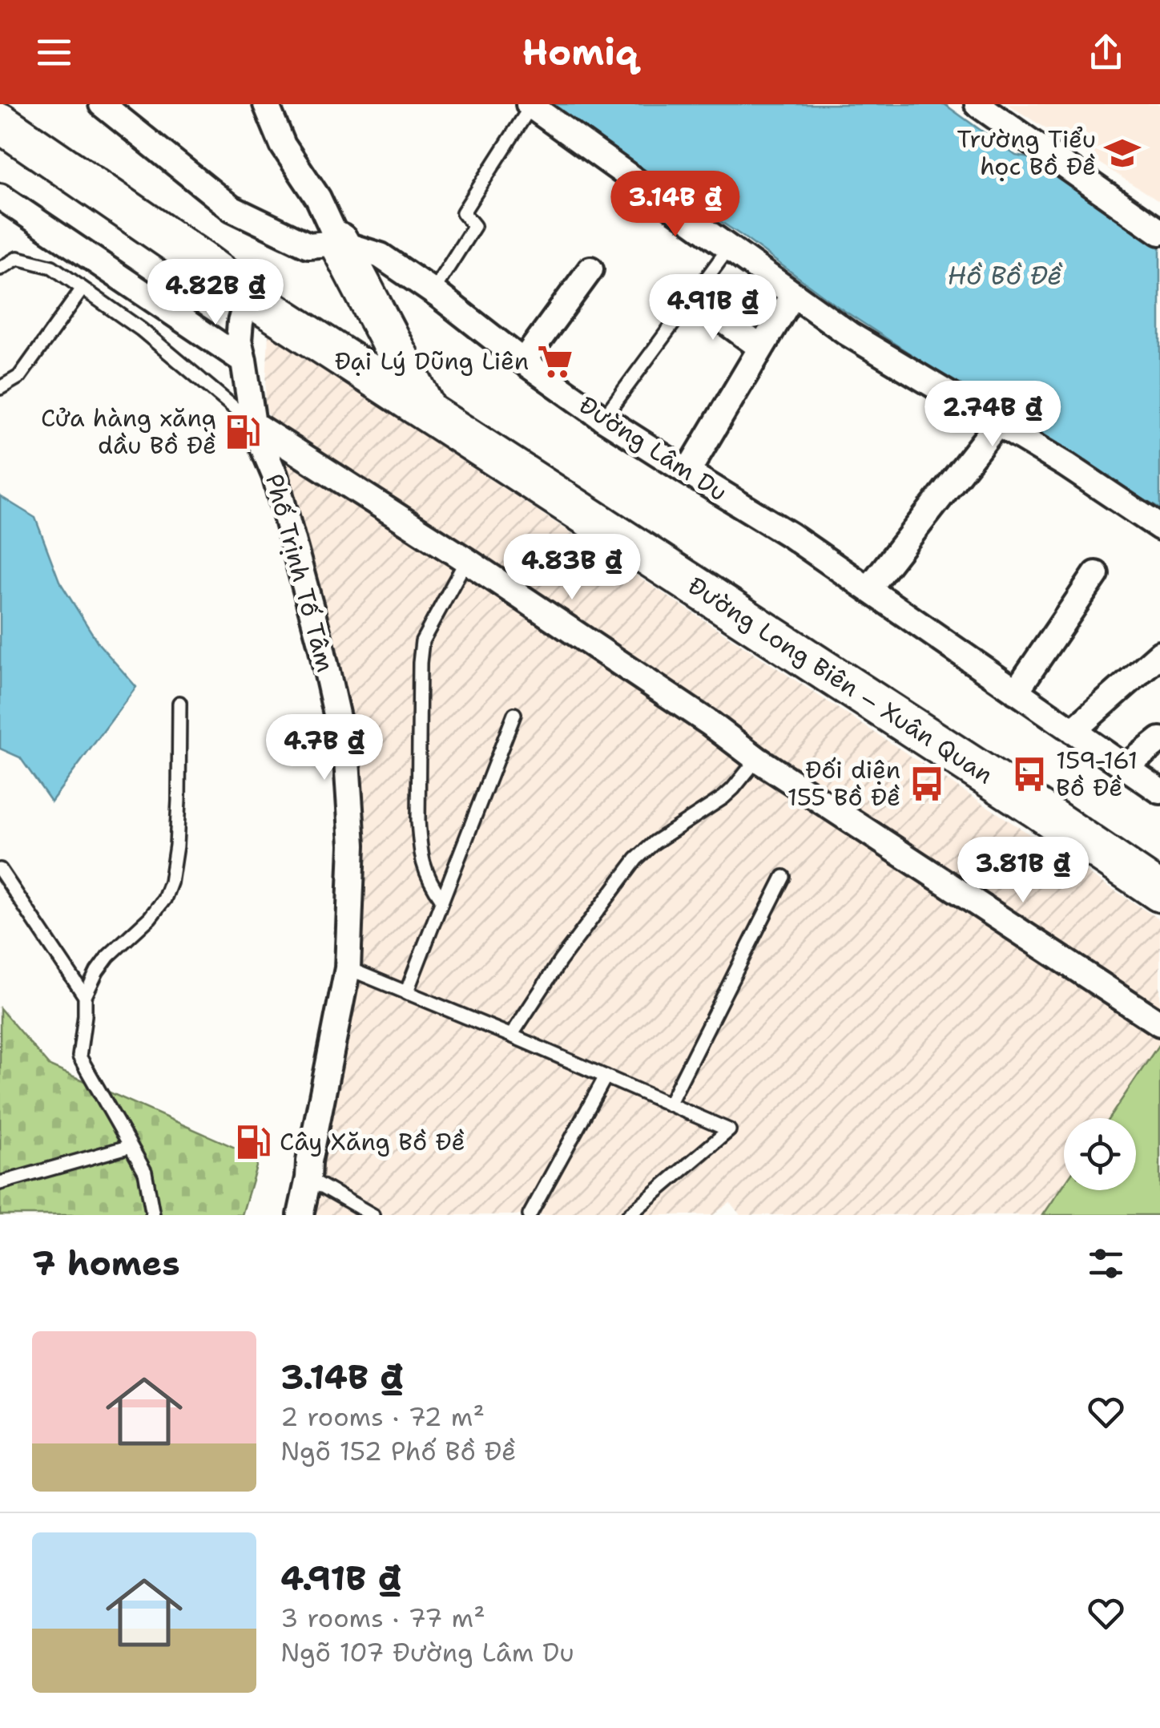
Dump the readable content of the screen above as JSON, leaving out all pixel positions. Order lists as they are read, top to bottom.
{
  "streets": {
    "main road": ["Đường Long Biên – Xuân Quan"],
    "street": ["Đường Lâm Du", "Phố Trịnh Tố Tâm"]
  },
  "water": ["Hồ Bồ Đề"],
  "places": {
    "school or university": ["Trường Tiểu học Bồ Đề"],
    "supermarket": ["Đại Lý Dũng Liên"],
    "fuel station": ["Cửa hàng xăng dầu Bồ Đề", "Cây Xăng Bồ Đề"],
    "bus stop": ["159-161 Bồ Đề", "Đối diện 155 Bồ Đề"]
  },
  "page": {
    "header": "Homiq",
    "price": [
      "3.14B ₫",
      "4.82B ₫",
      "4.91B ₫",
      "2.74B ₫",
      "4.83B ₫",
      "4.7B ₫",
      "3.81B ₫"
    ],
    "heading": "7 homes",
    "list": [
      {
        "name": "3.14B ₫",
        "note": "2 rooms · 72 m² · Ngõ 152 Phố Bồ Đề"
      },
      {
        "name": "4.91B ₫",
        "note": "3 rooms · 77 m² · Ngõ 107 Đường Lâm Du"
      }
    ]
  }
}
